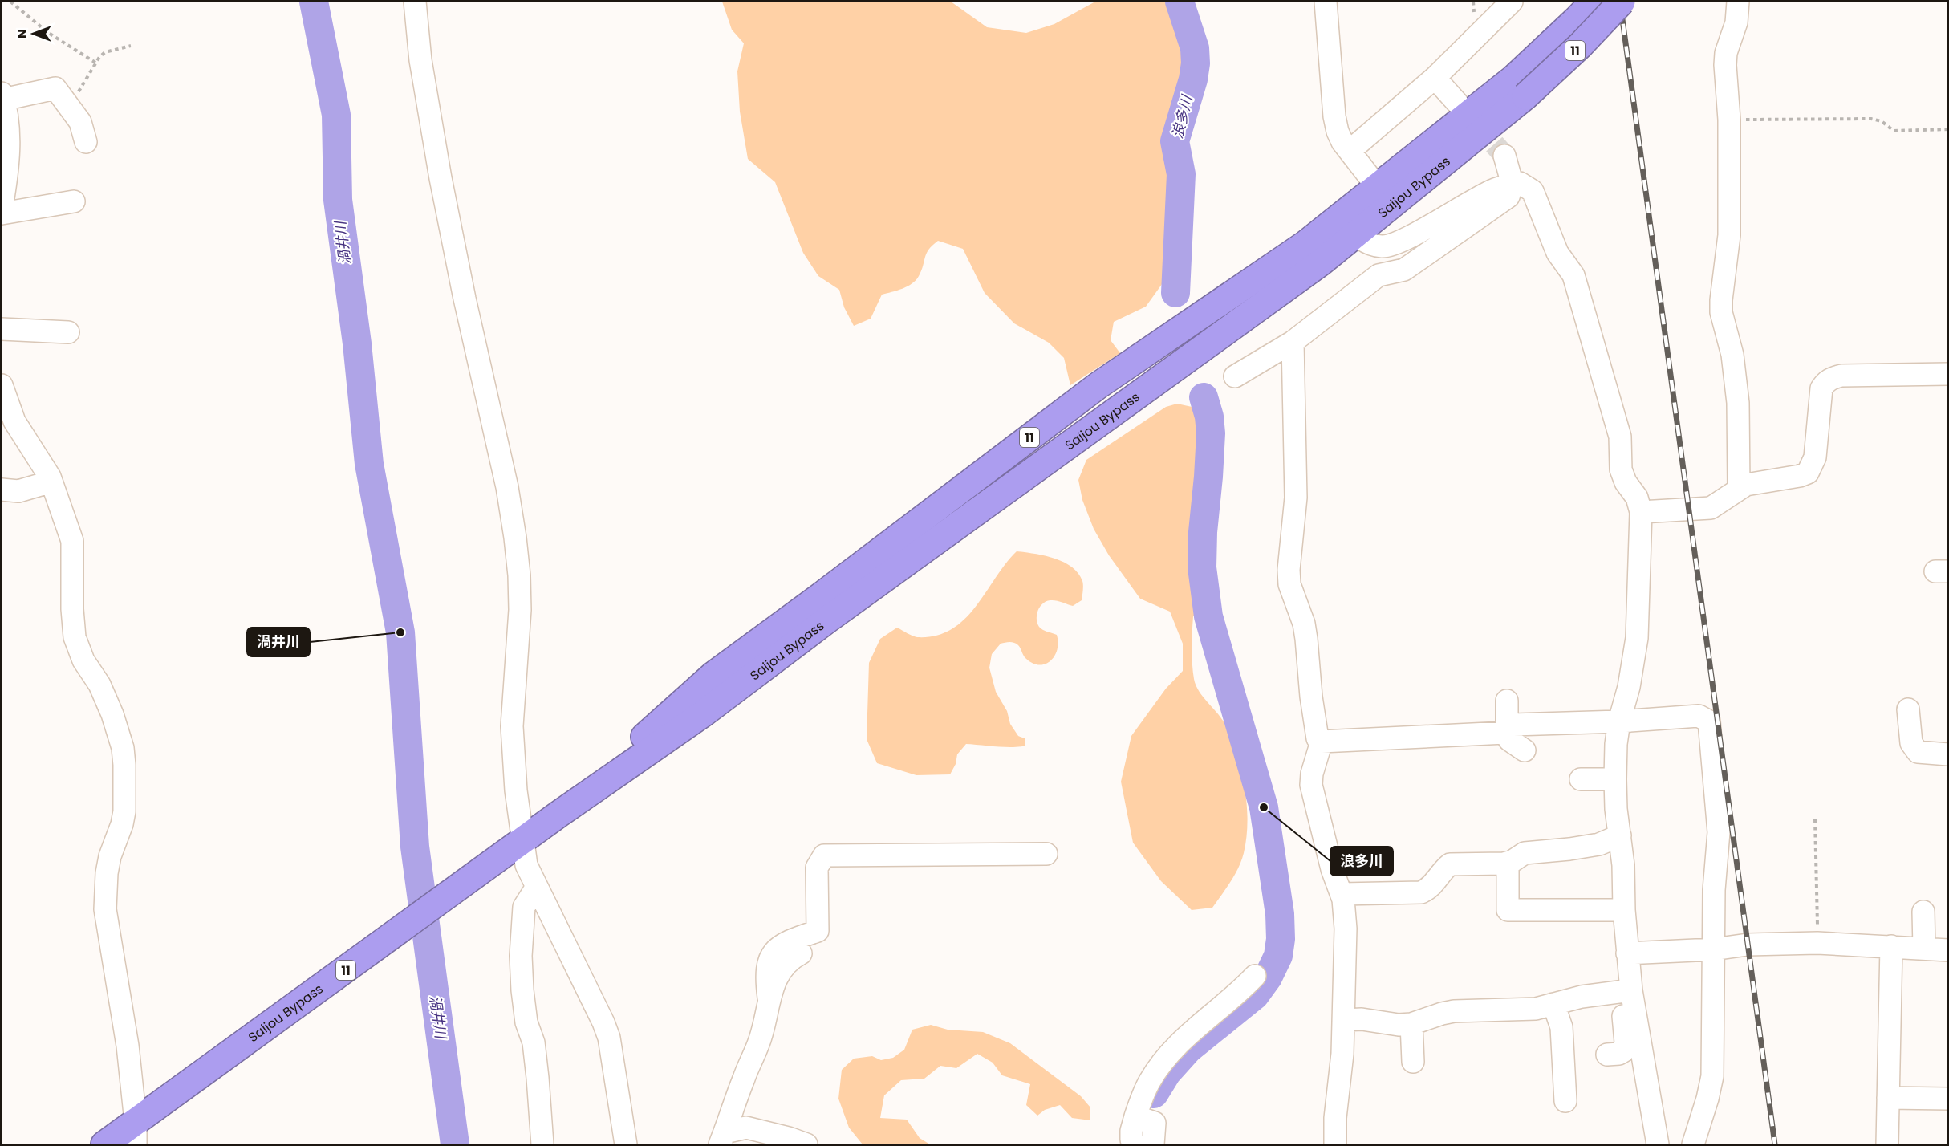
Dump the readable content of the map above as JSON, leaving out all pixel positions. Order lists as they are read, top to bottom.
{
  "streets": {
    "highway": ["11", "Saijou Bypass"]
  },
  "water": ["浪多川", "渦井川"],
  "places": ["渦井川", "浪多川"],
  "north": "left"
}
